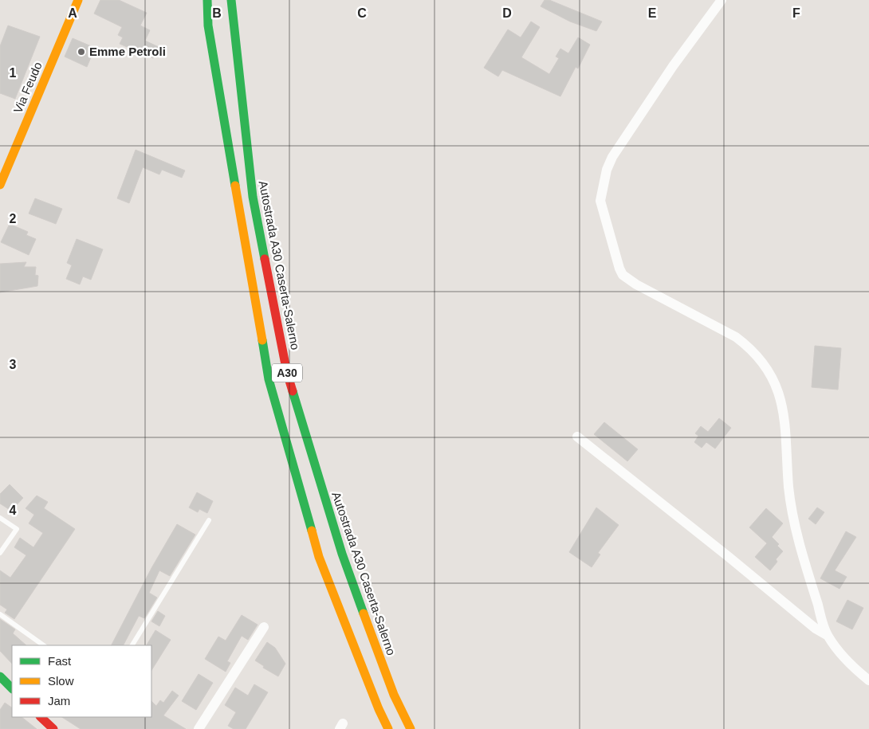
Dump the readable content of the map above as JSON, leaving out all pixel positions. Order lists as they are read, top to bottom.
{
  "streets": {
    "main road": ["Via Feudo", "Autostrada A30 Caserta-Salerno", "A30"]
  },
  "places": ["Emme Petroli"],
  "legend": ["Fast", "Slow", "Jam"],
  "grid": {
    "columns": [
      "A",
      "B",
      "C",
      "D",
      "E",
      "F"
    ],
    "rows": [
      "1",
      "2",
      "3",
      "4"
    ]
  }
}
